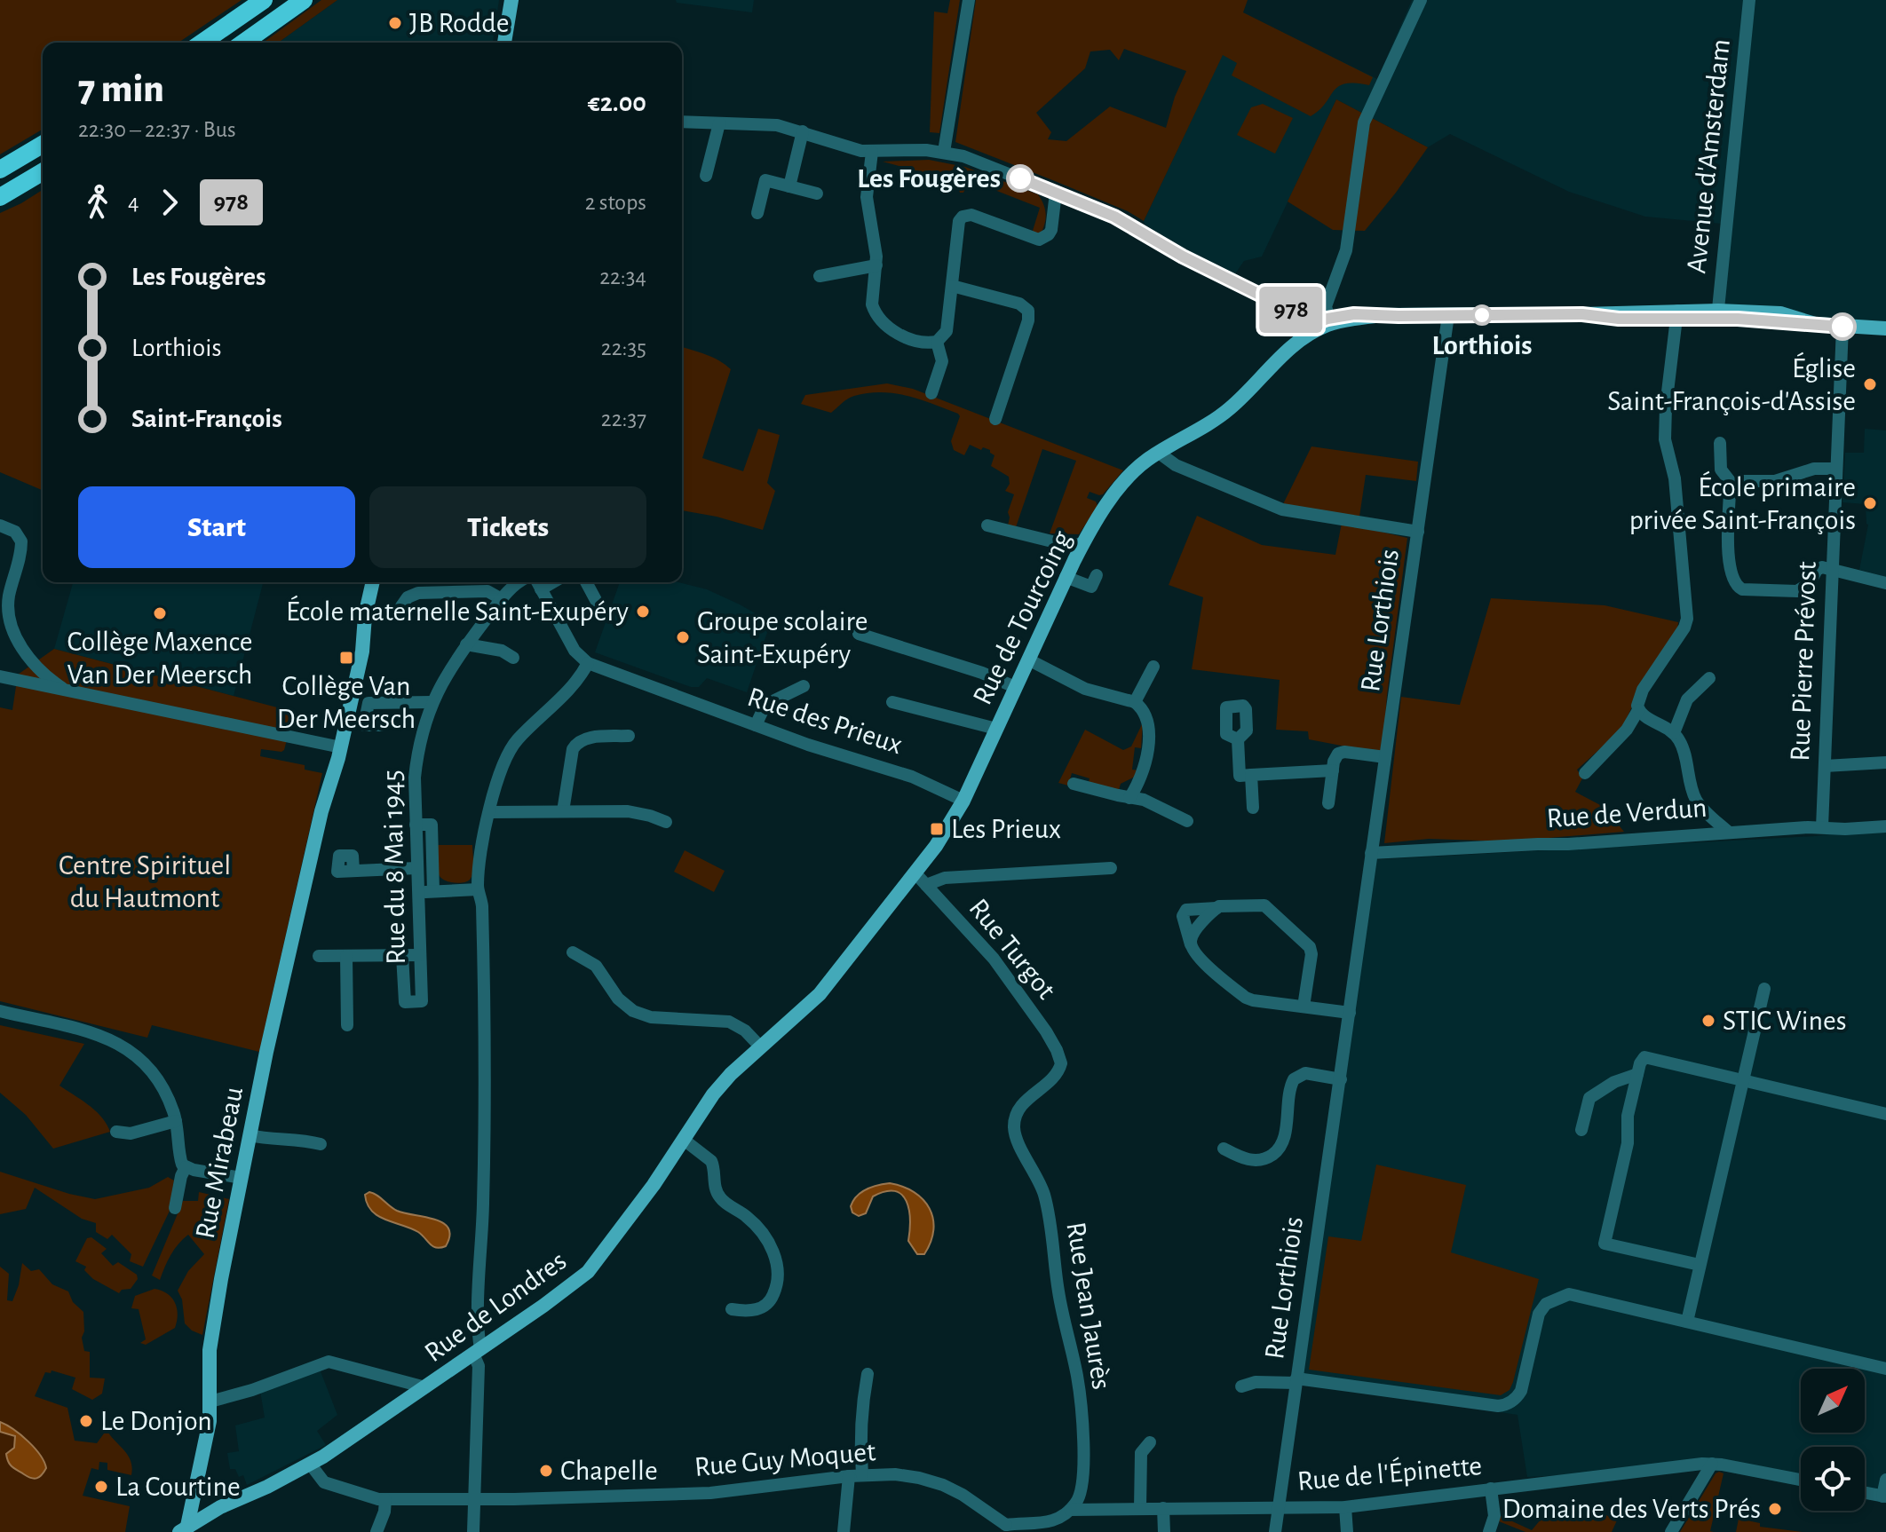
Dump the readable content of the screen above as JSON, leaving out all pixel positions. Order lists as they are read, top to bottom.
{
  "streets": {
    "main road": ["Rue de Tourcoing", "Rue Mirabeau", "Rue de Londres"],
    "street": [
      "Avenue d'Amsterdam",
      "Rue Lorthiois",
      "Rue Pierre Prévost",
      "Rue des Prieux",
      "Rue de Verdun",
      "Rue du 8 Mai 1945",
      "Rue Turgot",
      "Rue Jean Jaurès",
      "Rue Guy Moquet",
      "Rue de l'Épinette"
    ]
  },
  "crossings": [
    ["Avenue d'Amsterdam", "Rue de Tourcoing"],
    ["Rue de Tourcoing", "Rue Lorthiois"],
    ["Rue de Tourcoing", "Rue Pierre Prévost"],
    ["Rue de Tourcoing", "Rue des Prieux"],
    ["Rue de Tourcoing", "Rue Turgot"],
    ["Rue de Tourcoing", "Rue de Londres"],
    ["Rue Lorthiois", "Rue de Verdun"],
    ["Rue Lorthiois", "Rue de l'Épinette"],
    ["Rue Pierre Prévost", "Rue de Verdun"],
    ["Rue Turgot", "Rue Jean Jaurès"],
    ["Rue Turgot", "Rue de Londres"],
    ["Rue Mirabeau", "Rue de Londres"],
    ["Rue Jean Jaurès", "Rue de l'Épinette"],
    ["Rue de Londres", "Rue Guy Moquet"]
  ],
  "parks": ["Centre Spirituel du Hautmont"],
  "places": {
    "other": [
      "JB Rodde",
      "Les Fougères",
      "Lorthiois",
      "Église Saint-François-d'Assise",
      "École primaire privée Saint-François",
      "École maternelle Saint-Exupéry",
      "Collège Maxence Van Der Meersch",
      "Groupe scolaire Saint-Exupéry",
      "STIC Wines",
      "Le Donjon",
      "Chapelle",
      "La Courtine",
      "Domaine des Verts Prés"
    ],
    "transit": ["Collège Van Der Meersch", "Les Prieux"]
  },
  "lines": ["bus line 978"],
  "north": "top right",
  "page": {
    "on_map": "978",
    "heading": ["7 min", "22:30 – 22:37 · Bus", "€2.00"],
    "legs": ["4", "978", "2 stops"],
    "list": [
      {
        "name": "Les Fougères",
        "value": "22:34"
      },
      {
        "name": "Lorthiois",
        "value": "22:35"
      },
      {
        "name": "Saint-François",
        "value": "22:37"
      }
    ],
    "buttons": ["Start", "Tickets"]
  }
}
